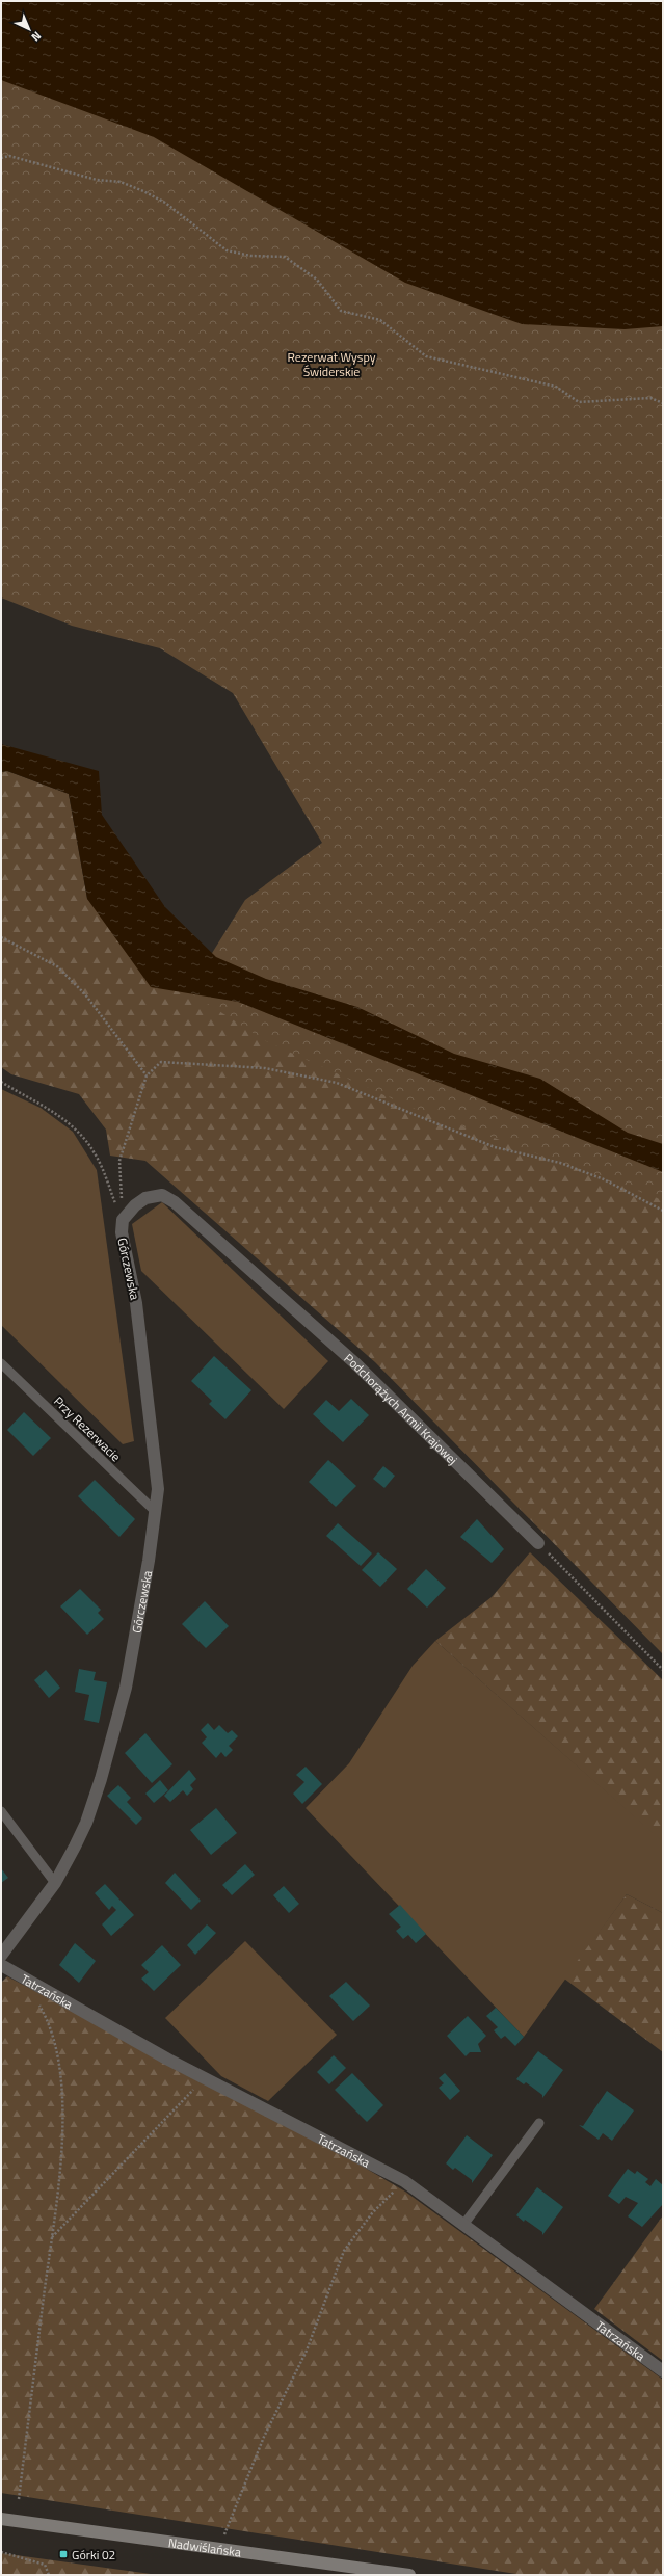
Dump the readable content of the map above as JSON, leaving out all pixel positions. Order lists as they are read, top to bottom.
{
  "streets": {
    "main road": ["Nadwiślańska"],
    "street": ["Górczewska", "Podchorążych Armii Krajowej", "Tatrzańska"],
    "lane": ["Przy Rezerwacie"]
  },
  "crossings": [
    ["Górczewska", "Podchorążych Armii Krajowej"],
    ["Górczewska", "Przy Rezerwacie"]
  ],
  "parks": ["Rezerwat Wyspy Świderskie"],
  "places": {
    "transit": ["Górki 02"]
  },
  "north": "bottom right"
}
